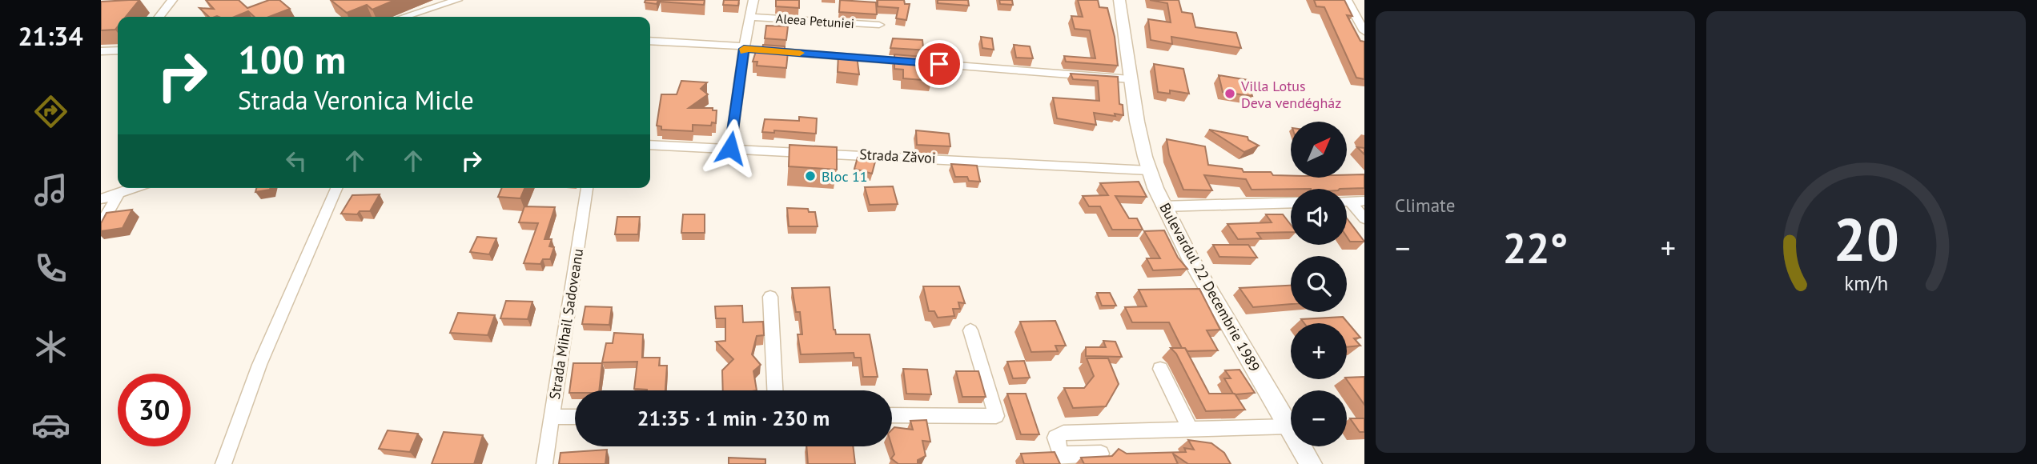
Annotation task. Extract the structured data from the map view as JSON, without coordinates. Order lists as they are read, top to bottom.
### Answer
{
  "streets": {
    "main road": ["Bulevardul 22 Decembrie 1989"],
    "street": ["Aleea Petuniei", "Strada Zăvoi", "Strada Mihail Sadoveanu"]
  },
  "crossings": [
    ["Strada Zăvoi", "Bulevardul 22 Decembrie 1989"]
  ],
  "places": ["Villa Lotus Deva vendégház", "Bloc 11"],
  "north": "top right",
  "page": {
    "tabs": "21:34",
    "tile": "Climate",
    "turn": ["100 m", "Strada Veronica Micle"],
    "map_buttons": ["+", "−"],
    "heat": ["−", "22°", "+"],
    "limit": "30",
    "trip": "21:35 · 1 min · 230 m",
    "gauge": ["20", "km/h"]
  }
}
